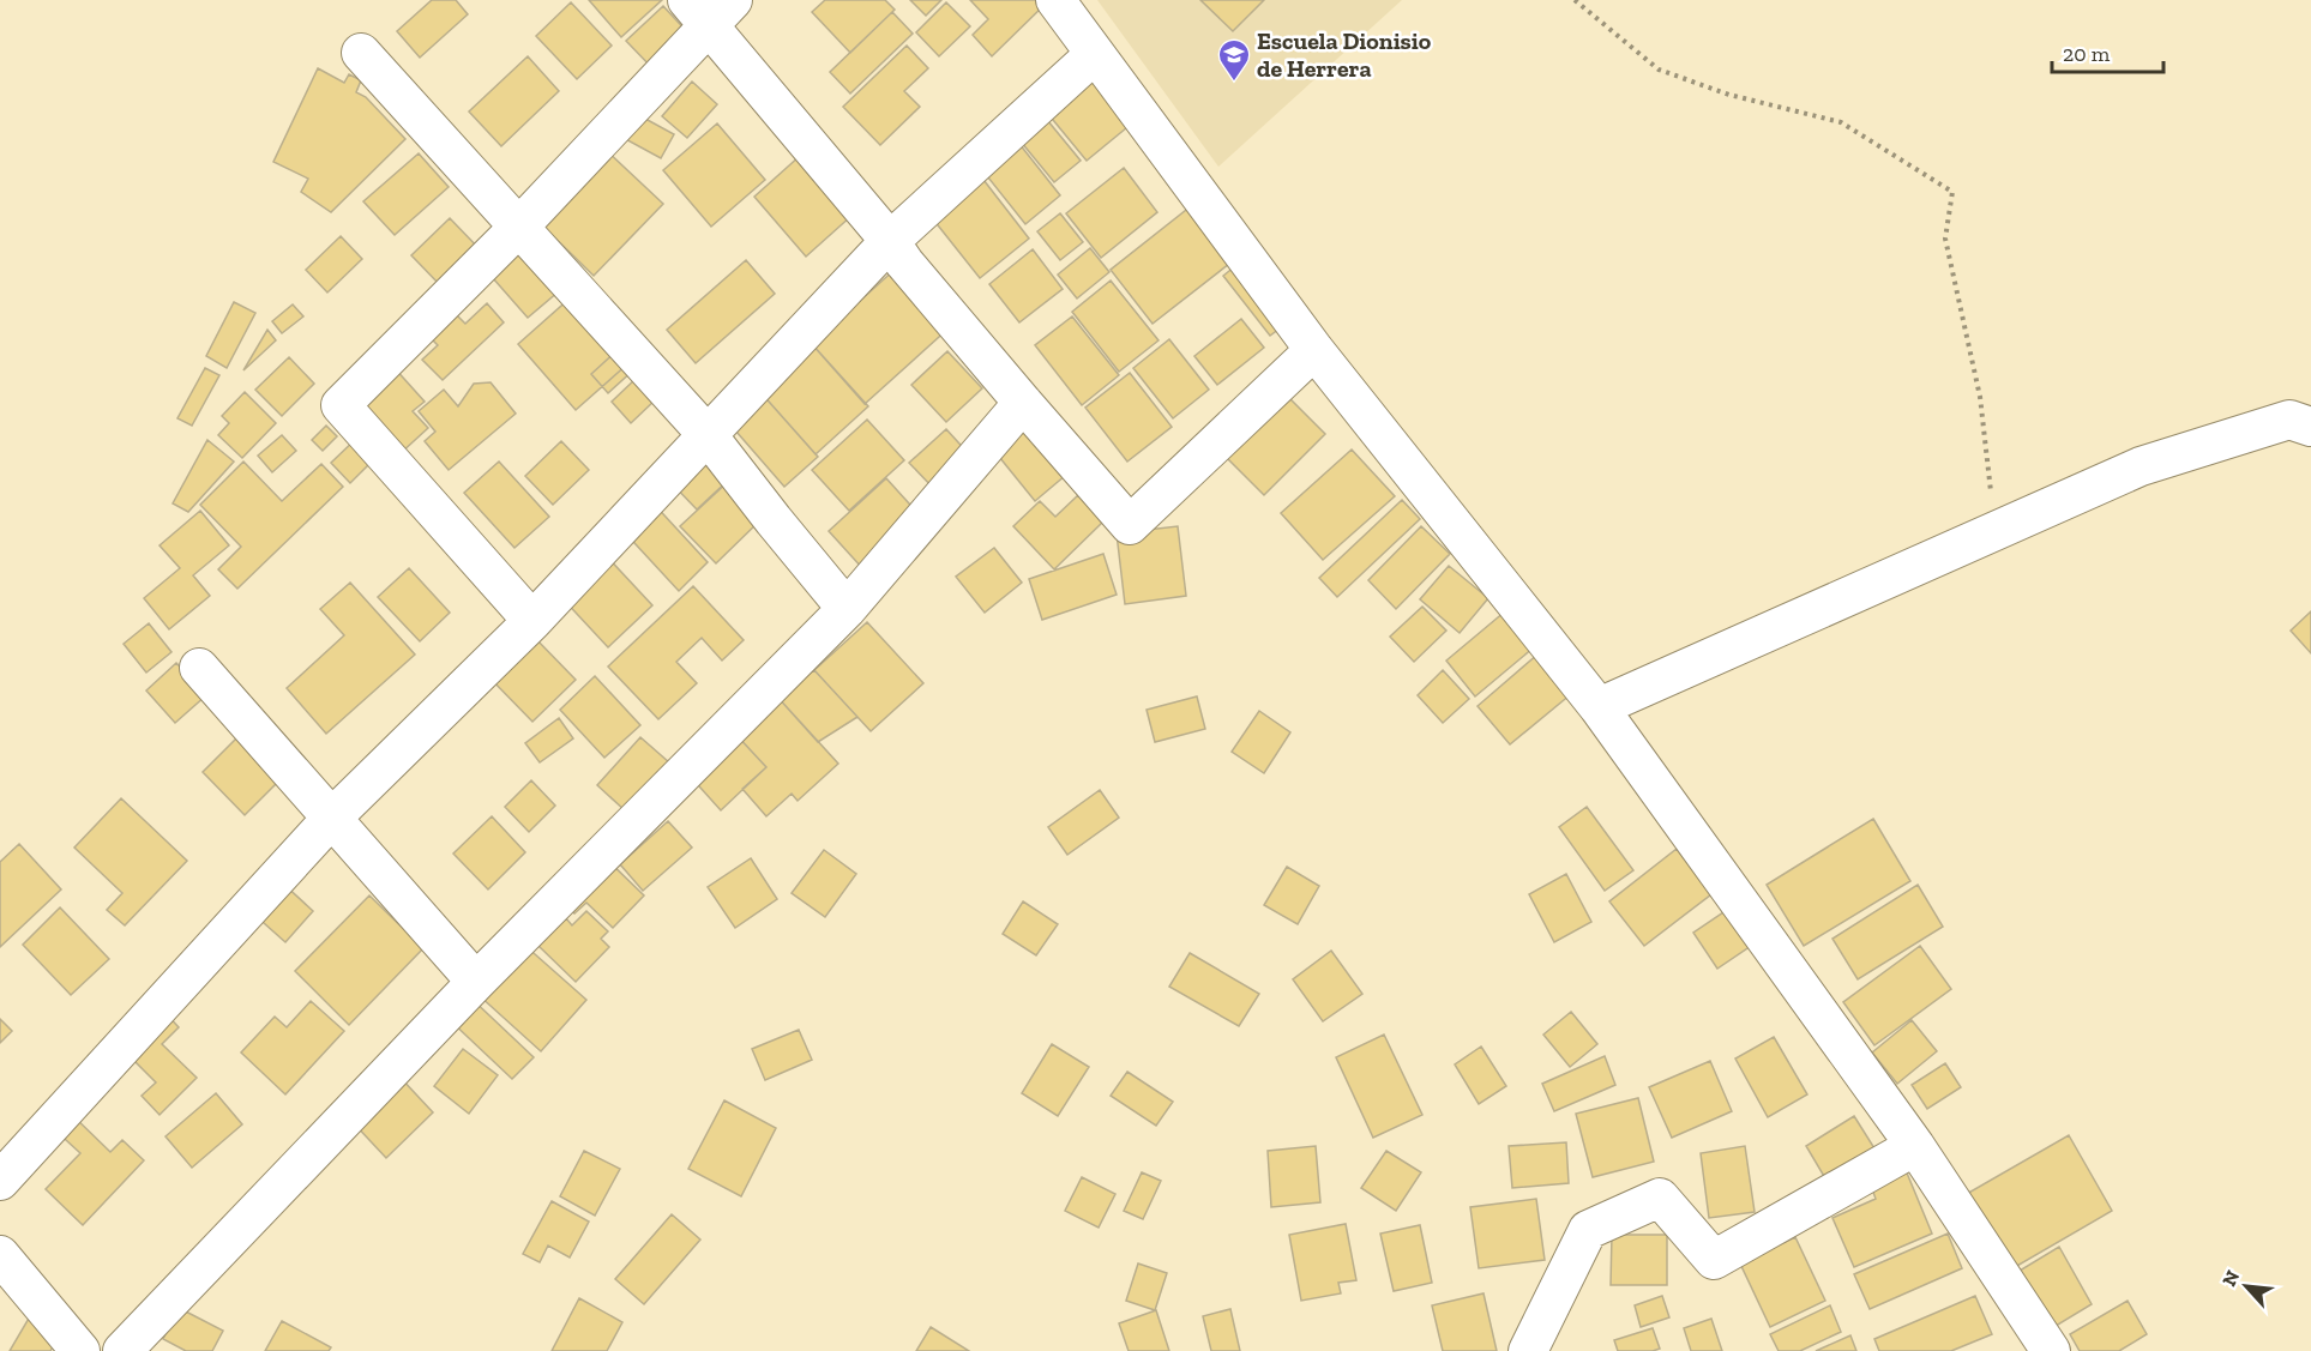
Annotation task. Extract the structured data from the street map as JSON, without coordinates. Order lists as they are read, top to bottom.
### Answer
{
  "places": {
    "school or university": ["Escuela Dionisio de Herrera"]
  },
  "scale_bar": "20 m",
  "north": "top left"
}
